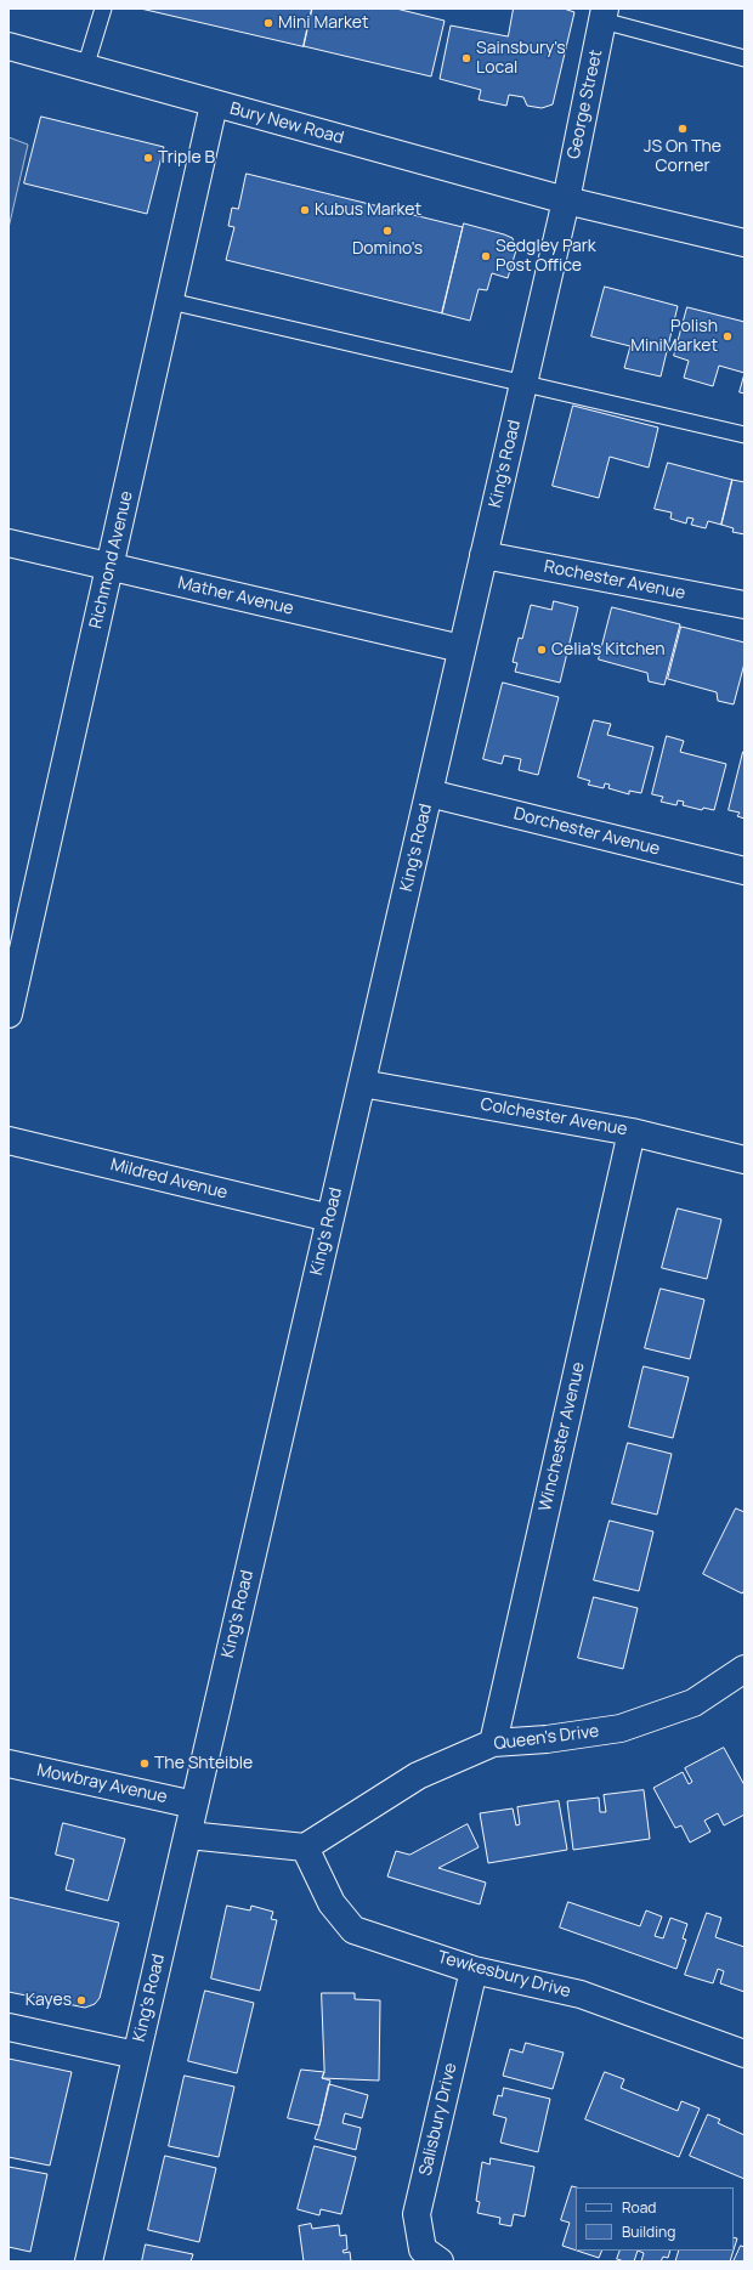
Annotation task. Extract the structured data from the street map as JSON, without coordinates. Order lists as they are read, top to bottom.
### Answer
{
  "streets": {
    "main road": [
      "George Street",
      "Bury New Road",
      "King's Road",
      "Richmond Avenue",
      "Rochester Avenue",
      "Mather Avenue",
      "Dorchester Avenue",
      "Colchester Avenue",
      "Mildred Avenue",
      "Winchester Avenue",
      "Queen's Drive",
      "Mowbray Avenue",
      "Tewkesbury Drive",
      "Salisbury Drive"
    ]
  },
  "crossings": [
    ["George Street", "Bury New Road"],
    ["George Street", "King's Road"],
    ["Bury New Road", "King's Road"],
    ["Bury New Road", "Richmond Avenue"],
    ["King's Road", "Rochester Avenue"],
    ["King's Road", "Mather Avenue"],
    ["King's Road", "Dorchester Avenue"],
    ["King's Road", "Colchester Avenue"],
    ["King's Road", "Mildred Avenue"],
    ["King's Road", "Mowbray Avenue"],
    ["Richmond Avenue", "Mather Avenue"],
    ["Colchester Avenue", "Winchester Avenue"],
    ["Winchester Avenue", "Queen's Drive"],
    ["Queen's Drive", "Tewkesbury Drive"],
    ["Tewkesbury Drive", "Salisbury Drive"]
  ],
  "places": [
    "Mini Market",
    "Sainsbury's Local",
    "JS On The Corner",
    "Triple B",
    "Kubus Market",
    "Domino's",
    "Sedgley Park Post Office",
    "Polish MiniMarket",
    "Celia's Kitchen",
    "The Shteible",
    "Kayes"
  ],
  "legend": ["Road", "Building"]
}
